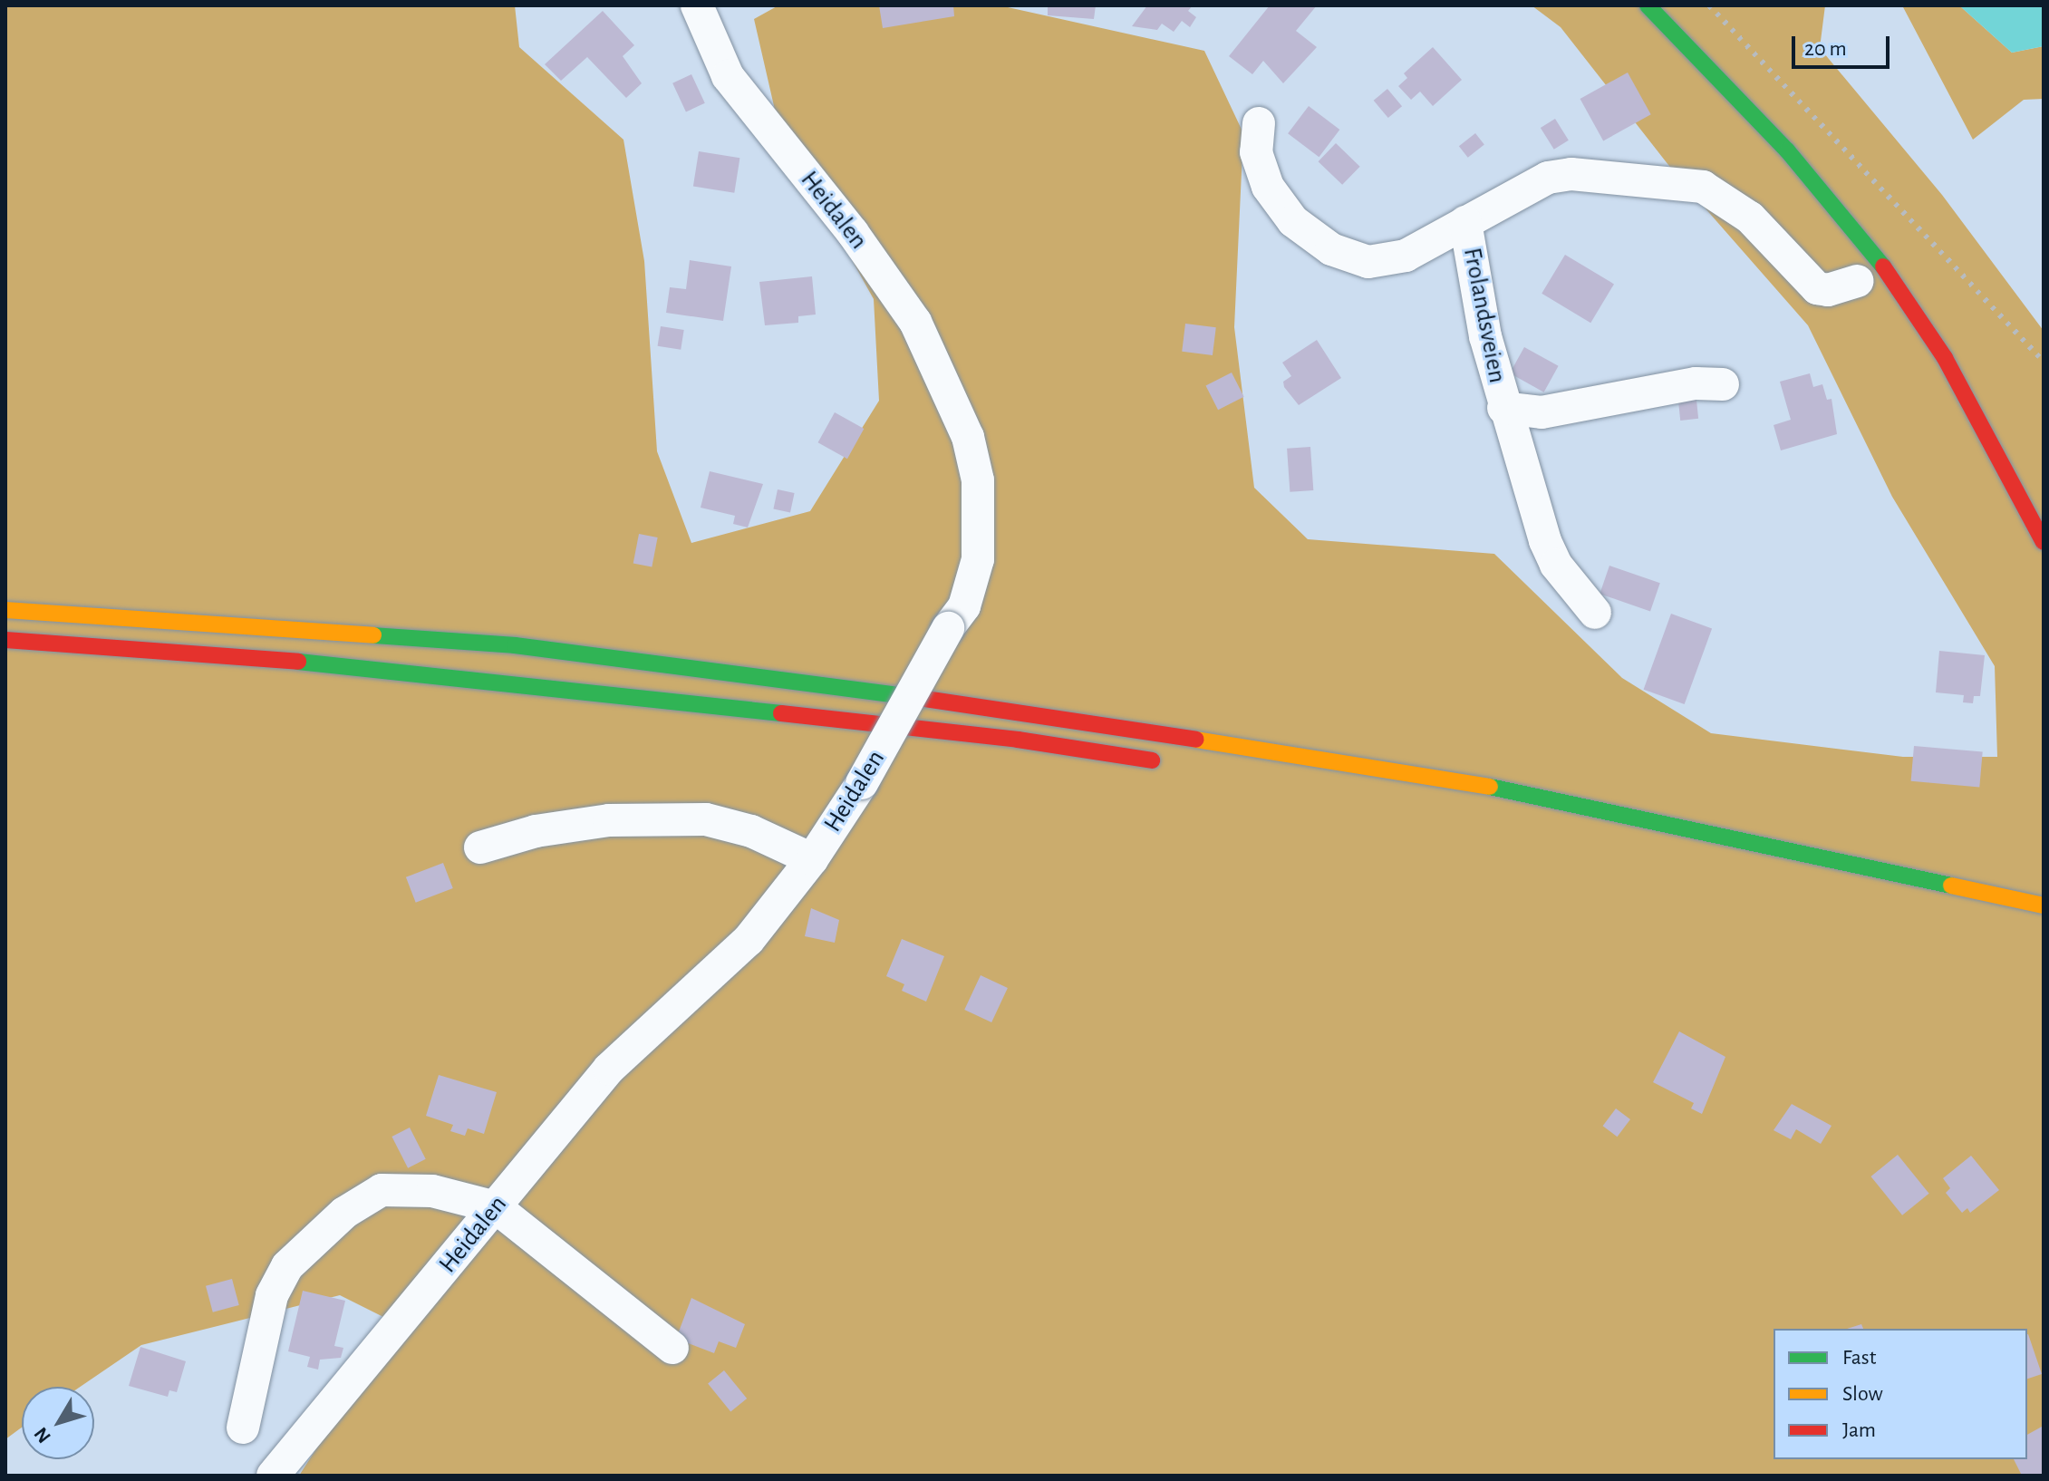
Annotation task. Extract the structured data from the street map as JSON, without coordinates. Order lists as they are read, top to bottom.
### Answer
{
  "streets": {
    "street": ["Heidalen", "Frolandsveien"]
  },
  "legend": ["Fast", "Slow", "Jam"],
  "scale_bar": "20 m",
  "north": "bottom left"
}
